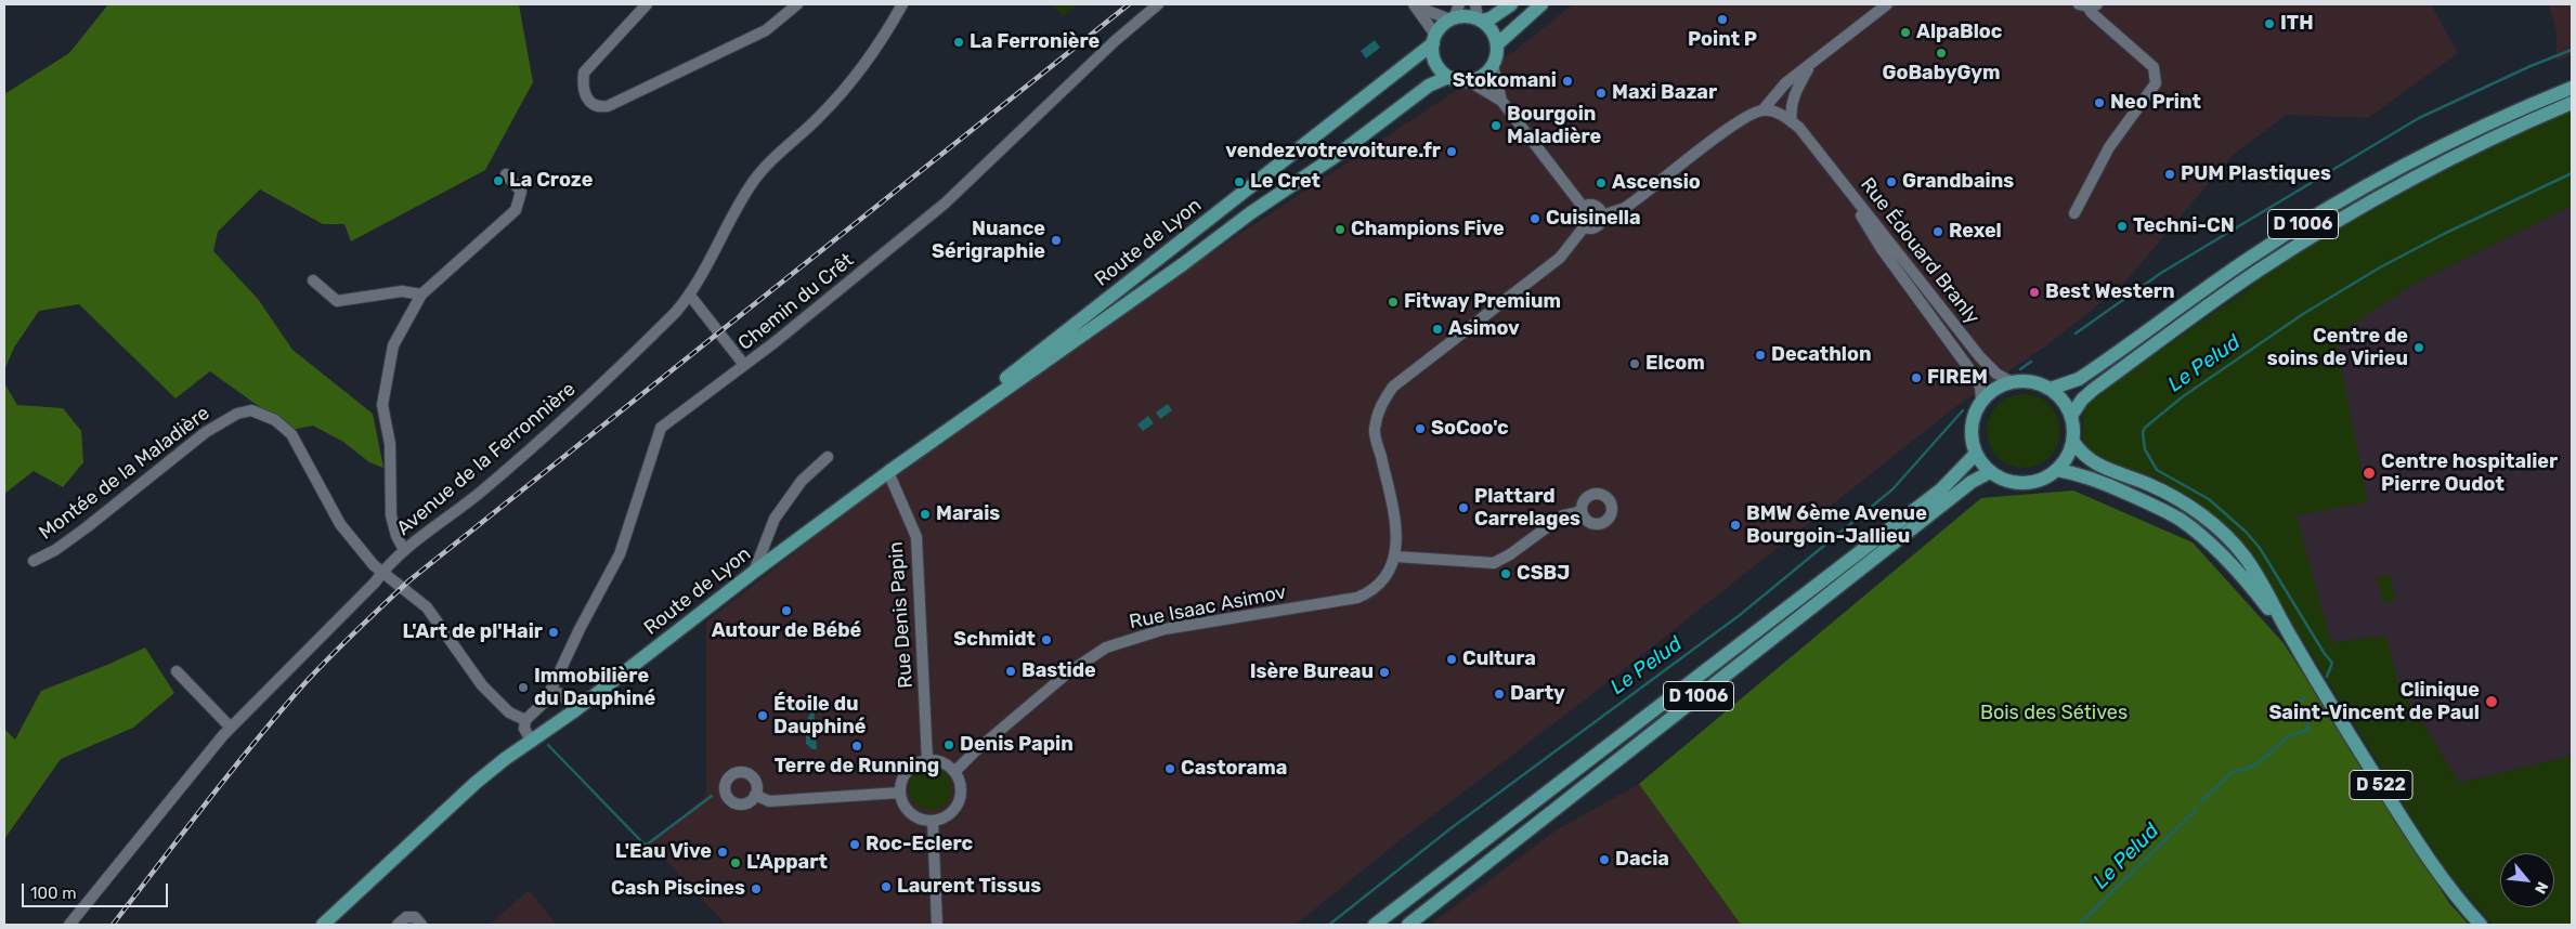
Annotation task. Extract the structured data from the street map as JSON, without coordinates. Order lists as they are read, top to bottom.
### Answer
{
  "streets": {
    "main road": ["D 1006", "Route de Lyon", "D 522"],
    "street": [
      "Rue Édouard Branly",
      "Chemin du Crêt",
      "Avenue de la Ferronnière",
      "Montée de la Maladière",
      "Rue Isaac Asimov",
      "Rue Denis Papin"
    ]
  },
  "crossings": [
    ["D 1006", "Rue Édouard Branly"],
    ["D 1006", "D 522"],
    ["Route de Lyon", "Rue Denis Papin"],
    ["Rue Édouard Branly", "D 522"],
    ["Chemin du Crêt", "Montée de la Maladière"],
    ["Avenue de la Ferronnière", "Montée de la Maladière"],
    ["Rue Isaac Asimov", "Rue Denis Papin"]
  ],
  "water": ["Le Pelud"],
  "parks": ["Bois des Sétives"],
  "places": [
    "Point P",
    "ITH",
    "AlpaBloc",
    "La Ferronière",
    "GoBabyGym",
    "Stokomani",
    "Maxi Bazar",
    "Neo Print",
    "Bourgoin Maladière",
    "vendezvotrevoiture.fr",
    "PUM Plastiques",
    "La Croze",
    "Le Cret",
    "Grandbains",
    "Ascensio",
    "Cuisinella",
    "Techni-CN",
    "Champions Five",
    "Rexel",
    "Nuance Sérigraphie",
    "Best Western",
    "Fitway Premium",
    "Asimov",
    "Centre de soins de Virieu",
    "Decathlon",
    "Elcom",
    "FIREM",
    "SoCoo'c",
    "Centre hospitalier Pierre Oudot",
    "Plattard Carrelages",
    "Marais",
    "BMW 6ème Avenue Bourgoin-Jallieu",
    "CSBJ",
    "Autour de Bébé",
    "L'Art de pl'Hair",
    "Schmidt",
    "Cultura",
    "Bastide",
    "Isère Bureau",
    "Immobilière du Dauphiné",
    "Darty",
    "Clinique Saint-Vincent de Paul",
    "Étoile du Dauphiné",
    "Denis Papin",
    "Terre de Running",
    "Castorama",
    "Roc-Eclerc",
    "L'Eau Vive",
    "Dacia",
    "L'Appart",
    "Laurent Tissus",
    "Cash Piscines"
  ],
  "scale_bar": "100 m",
  "north": "bottom right"
}
